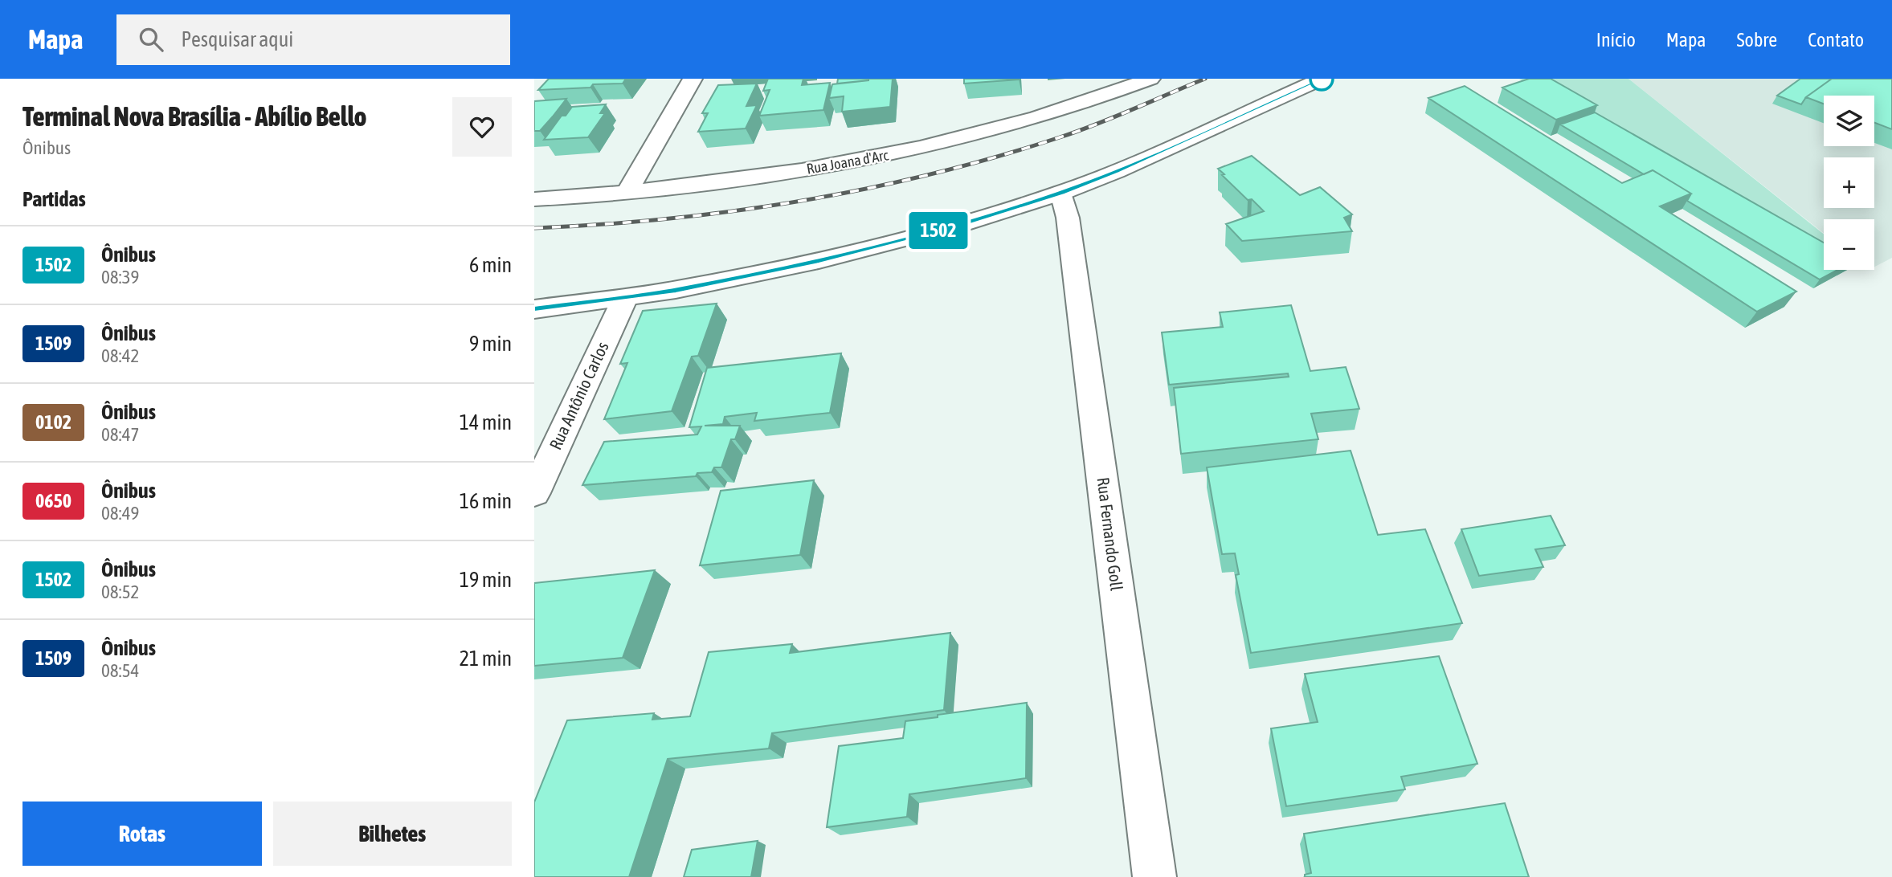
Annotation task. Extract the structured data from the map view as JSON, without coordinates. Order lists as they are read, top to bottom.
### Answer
{
  "streets": {
    "street": ["Rua Joana d'Arc", "Rua Antônio Carlos", "Rua Fernando Goll"]
  },
  "lines": ["bus line 1502"],
  "page": {
    "header": "Mapa",
    "search": "Pesquisar aqui",
    "nav": [
      "Início",
      "Mapa",
      "Sobre",
      "Contato"
    ],
    "heading": [
      ["Terminal Nova Brasília - Abílio Bello", "Ônibus"],
      "Partidas"
    ],
    "on_map": "1502",
    "map_buttons": ["+", "−"],
    "list": [
      {
        "mark": "1502",
        "name": "Ônibus",
        "note": "08:39",
        "value": "6 min"
      },
      {
        "mark": "1509",
        "name": "Ônibus",
        "note": "08:42",
        "value": "9 min"
      },
      {
        "mark": "0102",
        "name": "Ônibus",
        "note": "08:47",
        "value": "14 min"
      },
      {
        "mark": "0650",
        "name": "Ônibus",
        "note": "08:49",
        "value": "16 min"
      },
      {
        "mark": "1502",
        "name": "Ônibus",
        "note": "08:52",
        "value": "19 min"
      },
      {
        "mark": "1509",
        "name": "Ônibus",
        "note": "08:54",
        "value": "21 min"
      }
    ],
    "buttons": ["Rotas", "Bilhetes"]
  }
}
